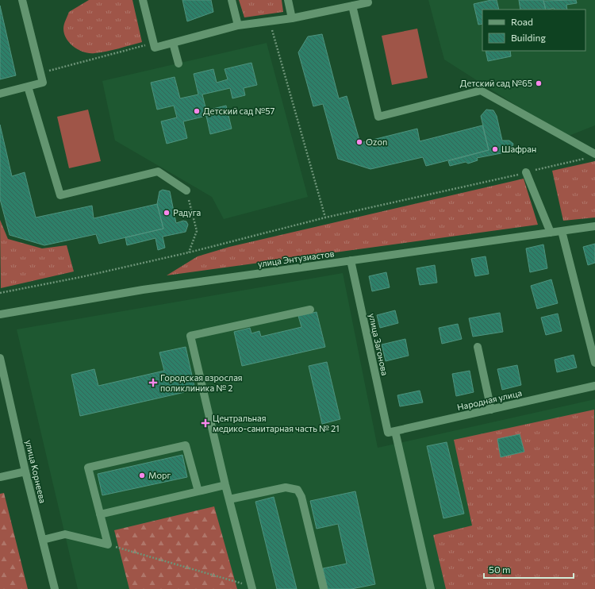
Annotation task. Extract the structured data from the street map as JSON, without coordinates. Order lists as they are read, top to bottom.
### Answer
{
  "streets": {
    "street": [
      "улица Энтузиастов",
      "улица Загонова",
      "Народная улица",
      "улица Корнеева"
    ]
  },
  "crossings": [
    ["улица Энтузиастов", "улица Загонова"],
    ["улица Загонова", "Народная улица"]
  ],
  "places": {
    "other": [
      "Детский сад №65",
      "Детский сад №57",
      "Ozon",
      "Шафран",
      "Радуга",
      "Морг"
    ],
    "health": ["Городская взрослая поликлиника № 2", "Центральная медико-санитарная часть № 21"]
  },
  "legend": ["Road", "Building"],
  "scale_bar": "50 m"
}
